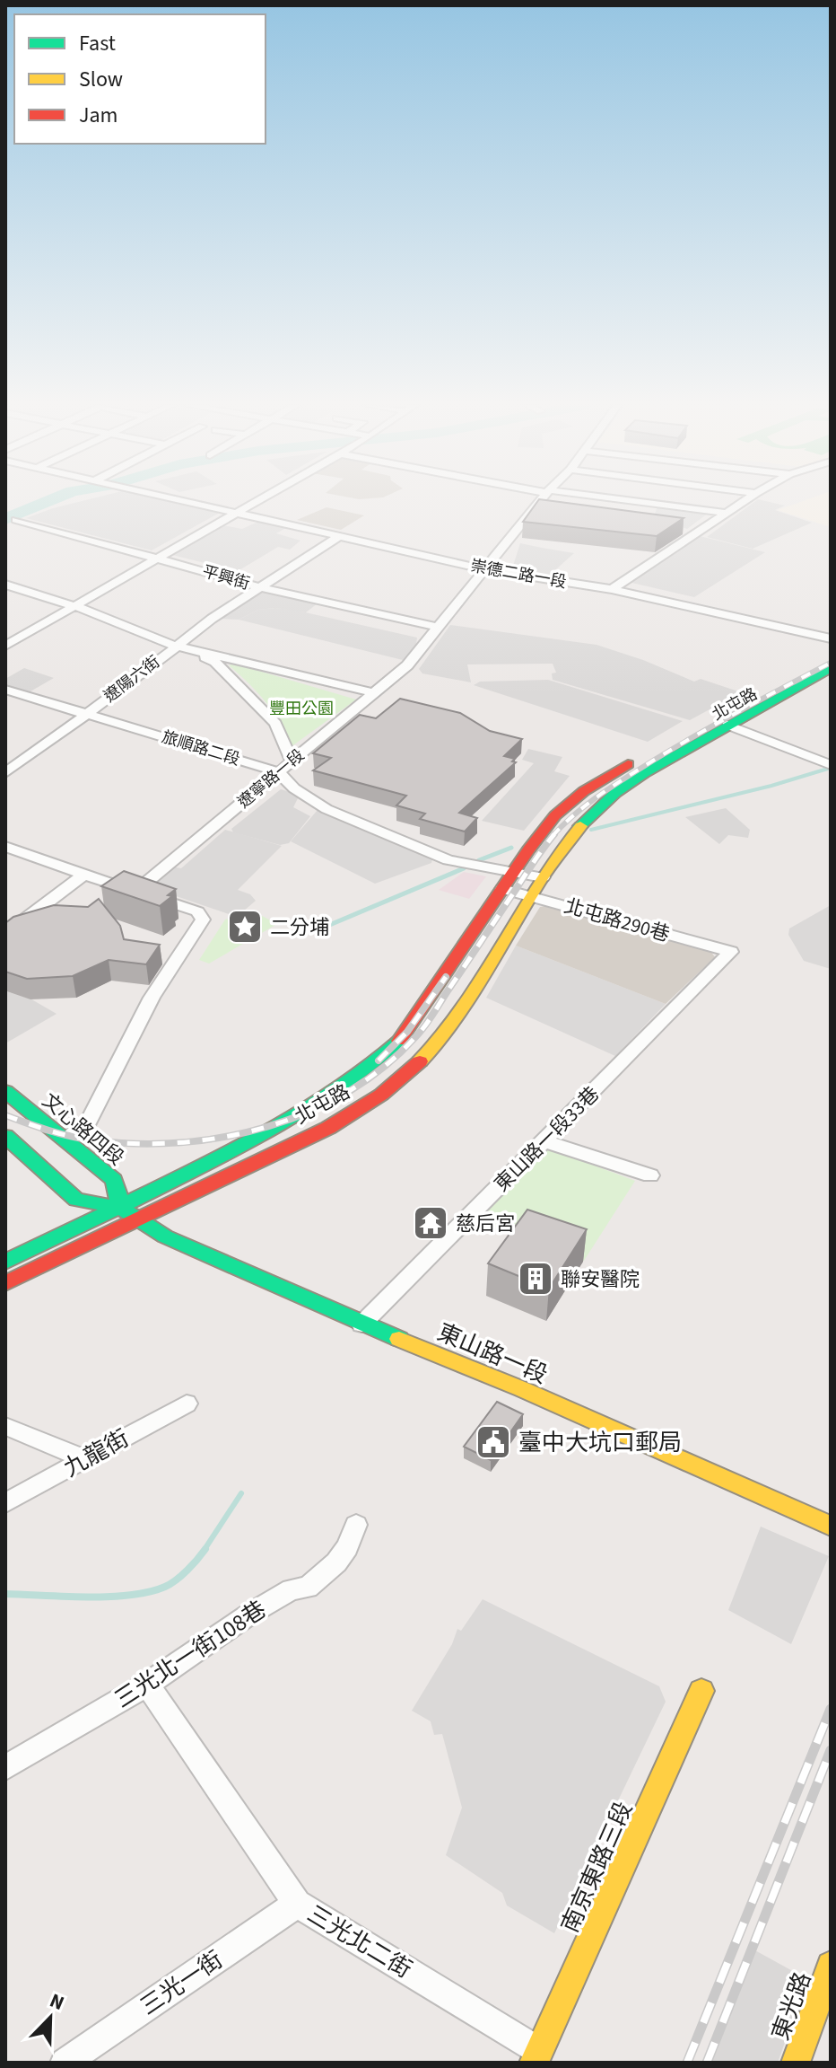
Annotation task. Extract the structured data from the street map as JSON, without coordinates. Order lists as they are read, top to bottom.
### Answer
{
  "streets": {
    "main road": [
      "北屯路",
      "文心路四段",
      "東山路一段",
      "南京東路三段",
      "東光路"
    ],
    "street": [
      "崇德二路一段",
      "平興街",
      "遼陽六街",
      "旅順路二段",
      "遼寧路一段",
      "北屯路290巷",
      "東山路一段33巷",
      "九龍街",
      "三光北一街108巷",
      "三光北二街",
      "三光一街"
    ]
  },
  "crossings": [
    ["崇德二路一段", "遼陽六街"],
    ["崇德二路一段", "遼寧路一段"],
    ["平興街", "遼陽六街"],
    ["平興街", "遼寧路一段"],
    ["遼陽六街", "旅順路二段"],
    ["北屯路", "旅順路二段"],
    ["北屯路", "北屯路290巷"],
    ["北屯路", "文心路四段"],
    ["北屯路", "東山路一段"],
    ["旅順路二段", "遼寧路一段"],
    ["北屯路290巷", "東山路一段33巷"],
    ["東山路一段33巷", "東山路一段"],
    ["三光北一街108巷", "三光北二街"],
    ["南京東路三段", "三光北二街"],
    ["三光北二街", "三光一街"]
  ],
  "parks": ["豐田公園"],
  "places": {
    "place": ["二分埔"],
    "temple": ["慈后宮"],
    "building": ["聯安醫院"],
    "public building": ["臺中大坑口郵局"]
  },
  "legend": ["Fast", "Slow", "Jam"],
  "north": "top right"
}
